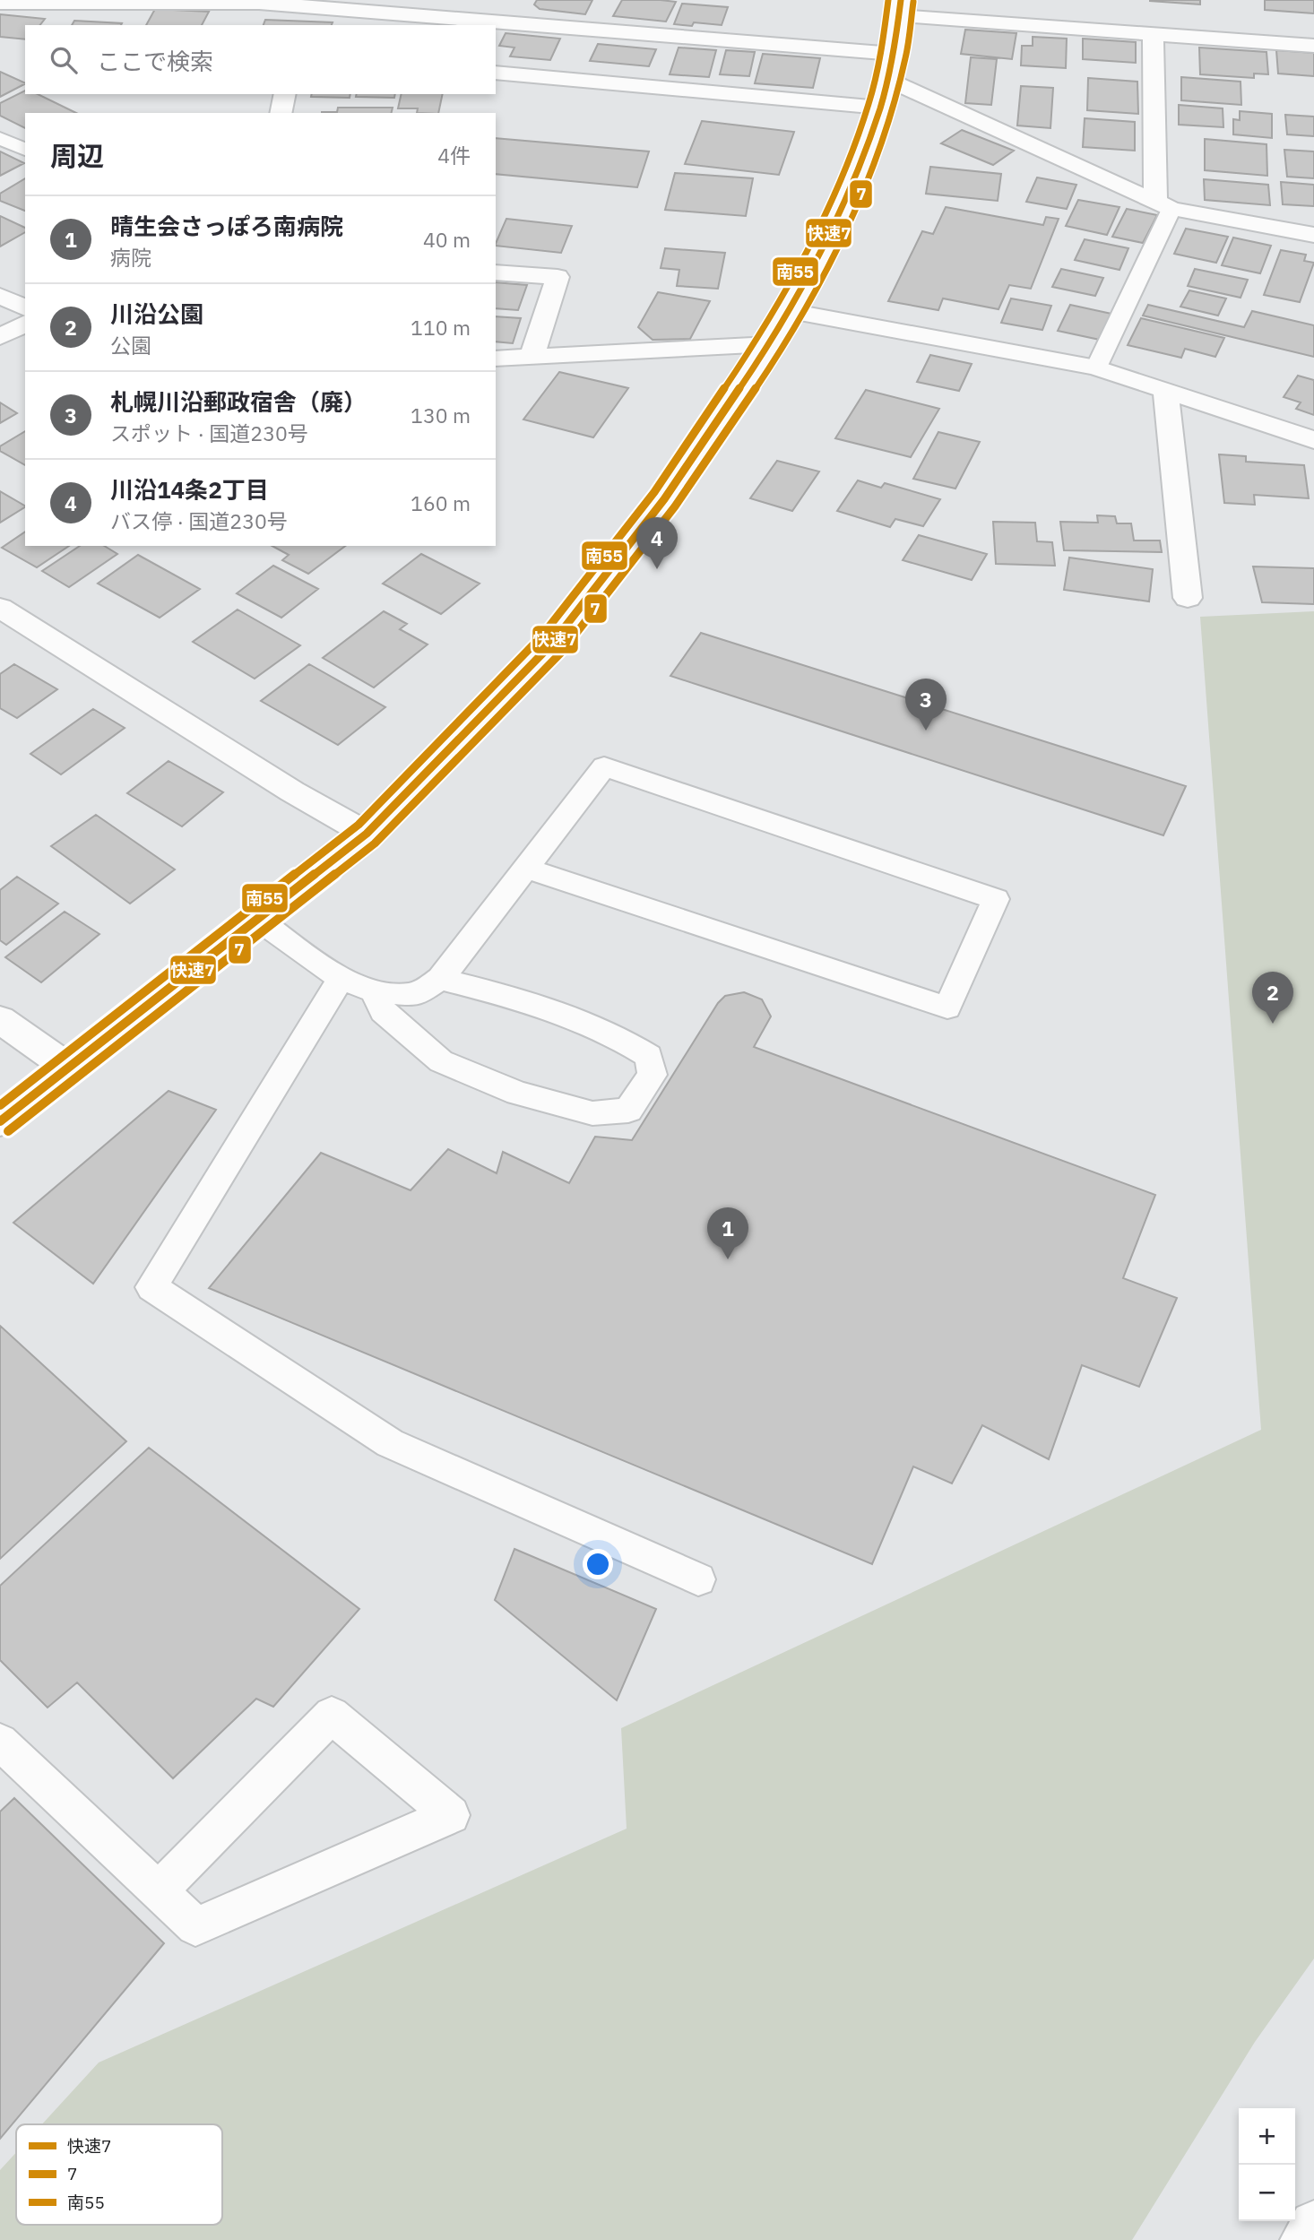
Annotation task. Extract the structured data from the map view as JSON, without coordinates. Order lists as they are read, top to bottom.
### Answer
{
  "lines": ["transit line 快速7", "transit line 南55", "transit line 7"],
  "legend": ["快速7", "7", "南55"],
  "page": {
    "search": "ここで検索",
    "heading": ["周辺", "4件"],
    "list": [
      {
        "mark": "1",
        "name": "晴生会さっぽろ南病院",
        "note": "病院",
        "value": "40 m"
      },
      {
        "mark": "2",
        "name": "川沿公園",
        "note": "公園",
        "value": "110 m"
      },
      {
        "mark": "3",
        "name": "札幌川沿郵政宿舎（廃）",
        "note": "スポット · 国道230号",
        "value": "130 m"
      },
      {
        "mark": "4",
        "name": "川沿14条2丁目",
        "note": "バス停 · 国道230号",
        "value": "160 m"
      }
    ],
    "pins": [
      "4",
      "3",
      "2",
      "1"
    ],
    "map_buttons": ["+", "−"]
  }
}
